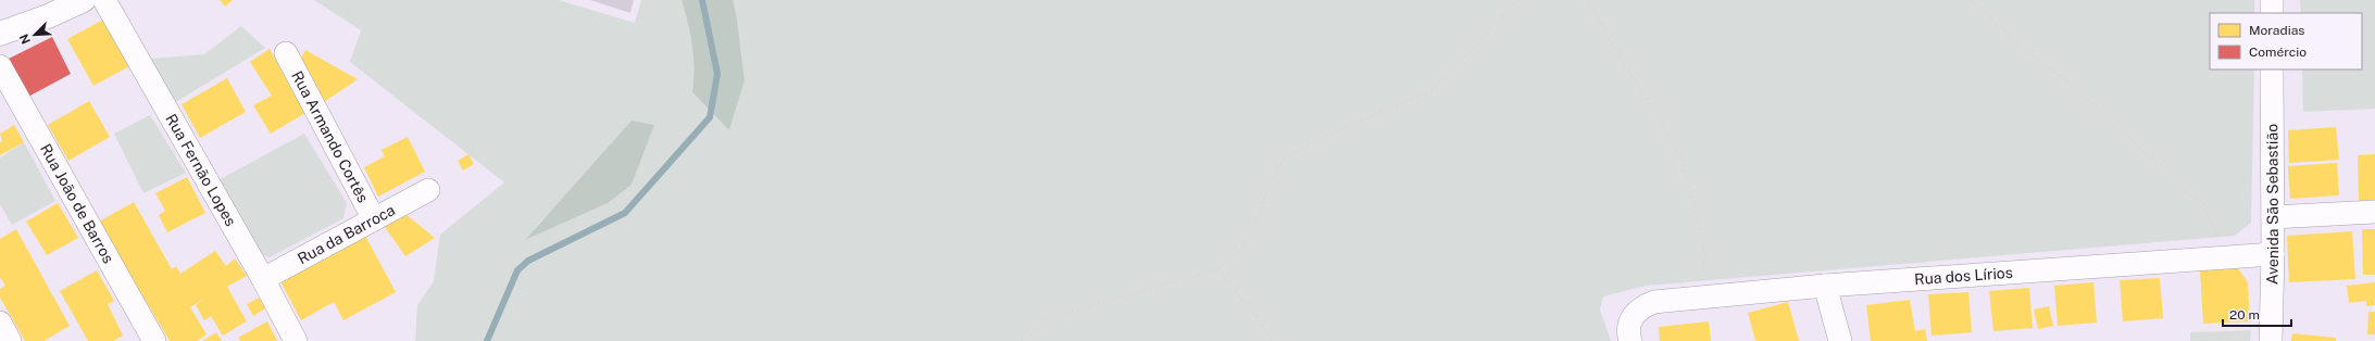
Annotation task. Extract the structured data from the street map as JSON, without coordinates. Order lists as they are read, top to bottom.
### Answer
{
  "streets": {
    "street": [
      "Rua Armando Cortês",
      "Rua Fernão Lopes",
      "Rua João de Barros",
      "Avenida São Sebastião",
      "Rua da Barroca",
      "Rua dos Lírios"
    ]
  },
  "crossings": [
    ["Rua Armando Cortês", "Rua da Barroca"],
    ["Rua Fernão Lopes", "Rua da Barroca"],
    ["Avenida São Sebastião", "Rua dos Lírios"]
  ],
  "legend": ["Moradias", "Comércio"],
  "scale_bar": "20 m",
  "north": "bottom left"
}
